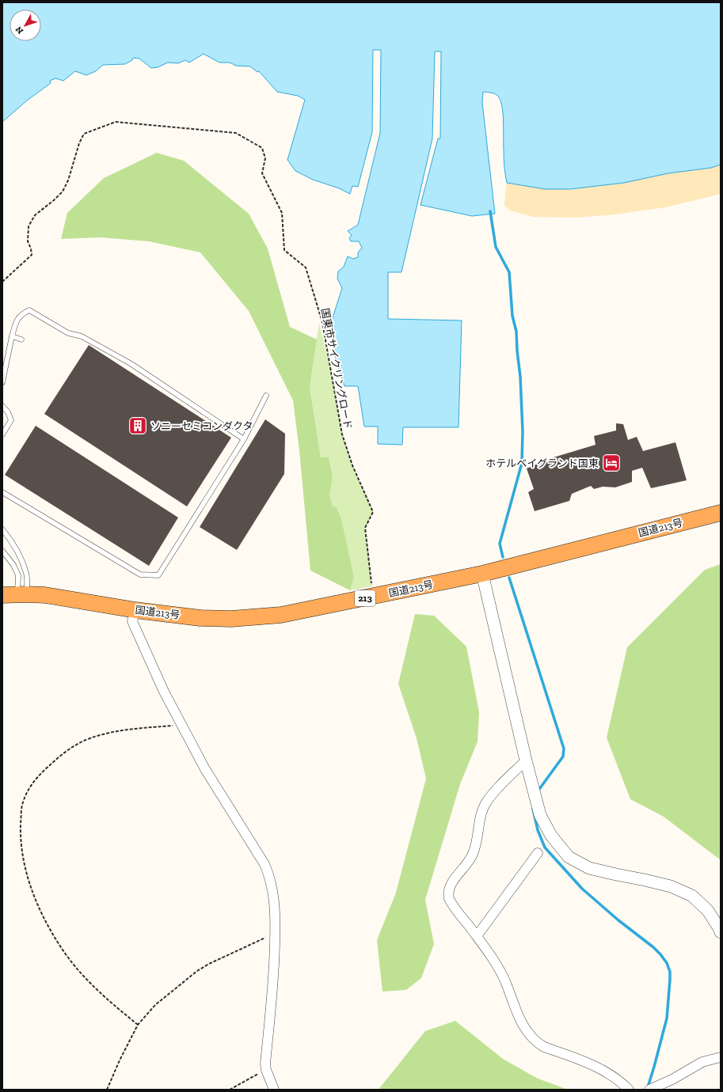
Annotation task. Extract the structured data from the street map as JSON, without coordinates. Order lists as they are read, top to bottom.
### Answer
{
  "streets": {
    "highway": ["国道213号", "213"],
    "path": ["国東市サイクリングロード"]
  },
  "places": {
    "building": ["ソニーセミコンダクタ"],
    "hotel": ["ホテルベイグランド国東"]
  },
  "north": "bottom left"
}
